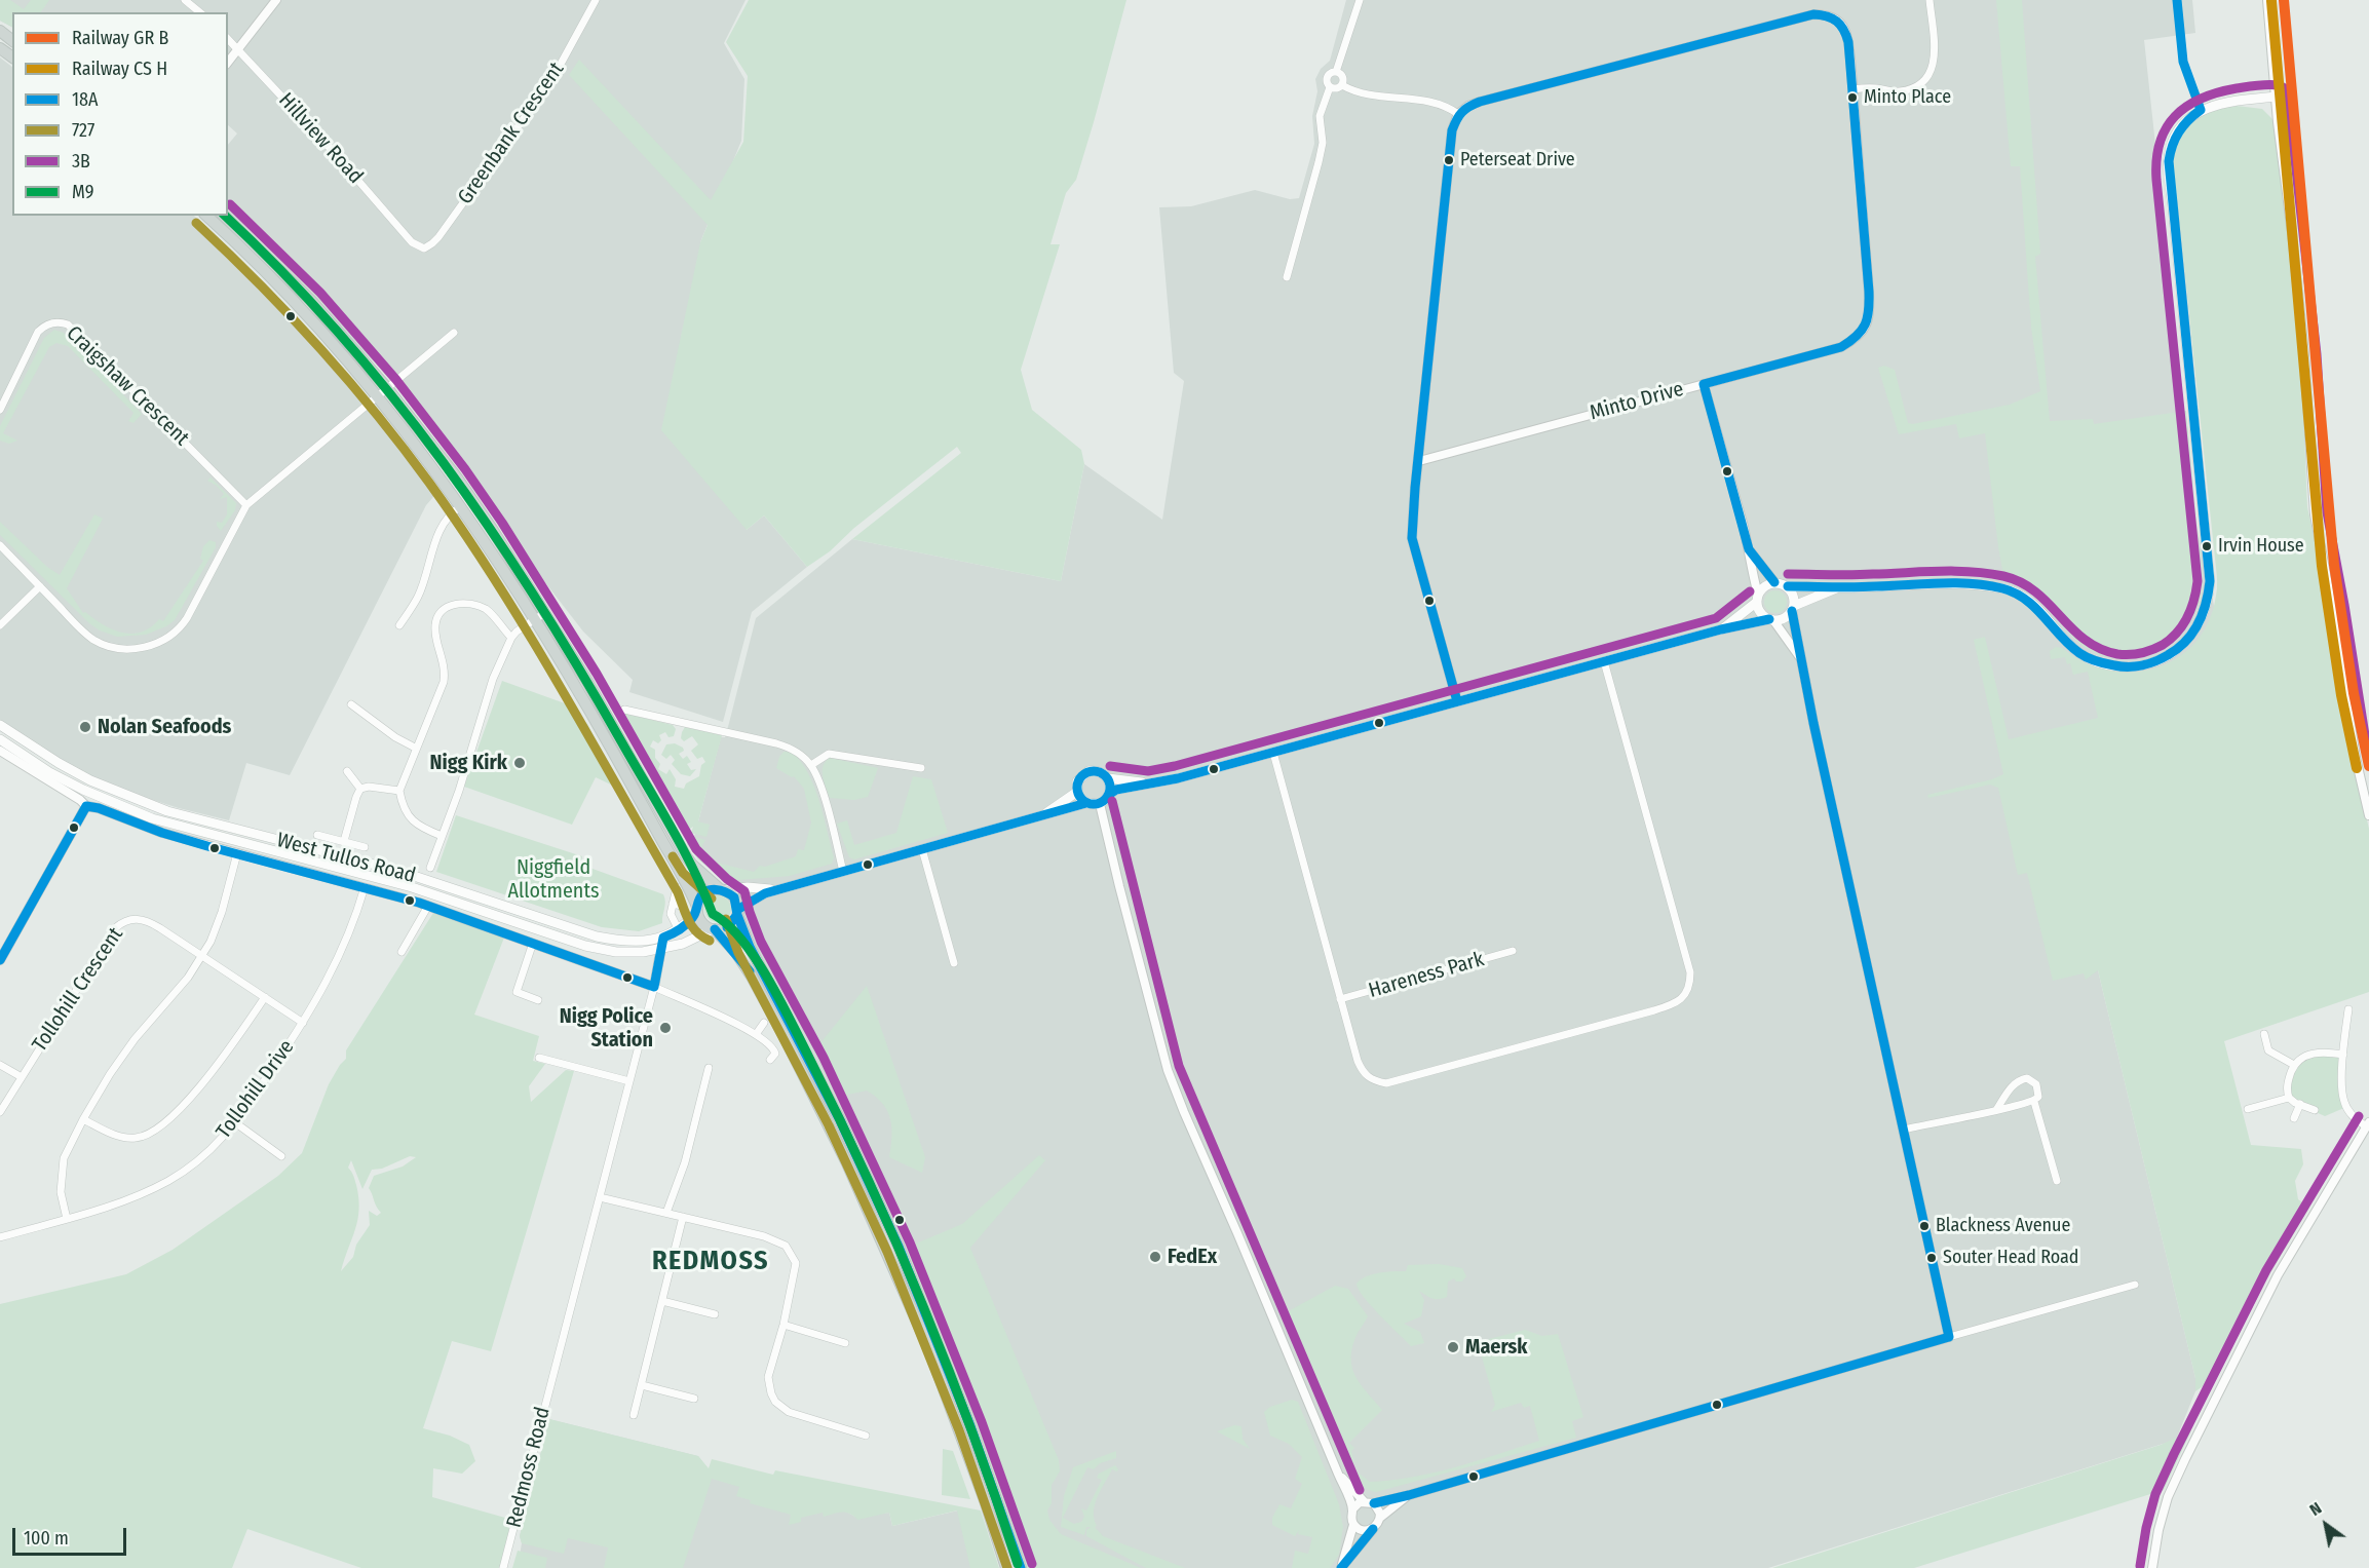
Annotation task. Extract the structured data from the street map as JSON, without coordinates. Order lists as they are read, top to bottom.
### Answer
{
  "streets": {
    "main road": ["West Tullos Road"],
    "street": [
      "Greenbank Crescent",
      "Hillview Road",
      "Craigshaw Crescent",
      "Minto Drive",
      "Hareness Park",
      "Tollohill Crescent",
      "Tollohill Drive",
      "Redmoss Road"
    ]
  },
  "crossings": [
    ["Greenbank Crescent", "Hillview Road"],
    ["West Tullos Road", "Redmoss Road"],
    ["Tollohill Crescent", "Tollohill Drive"]
  ],
  "districts": ["REDMOSS"],
  "parks": ["Niggfield Allotments"],
  "places": [
    "Minto Place",
    "Peterseat Drive",
    "Irvin House",
    "Nolan Seafoods",
    "Nigg Kirk",
    "Nigg Police Station",
    "Blackness Avenue",
    "FedEx",
    "Souter Head Road",
    "Maersk"
  ],
  "lines": [
    "transit line 18A",
    "transit line 3B",
    "transit line M9",
    "transit line 727"
  ],
  "legend": [
    "Railway GR B",
    "Railway CS H",
    "18A",
    "727",
    "3B",
    "M9"
  ],
  "scale_bar": "100 m",
  "north": "top left"
}
